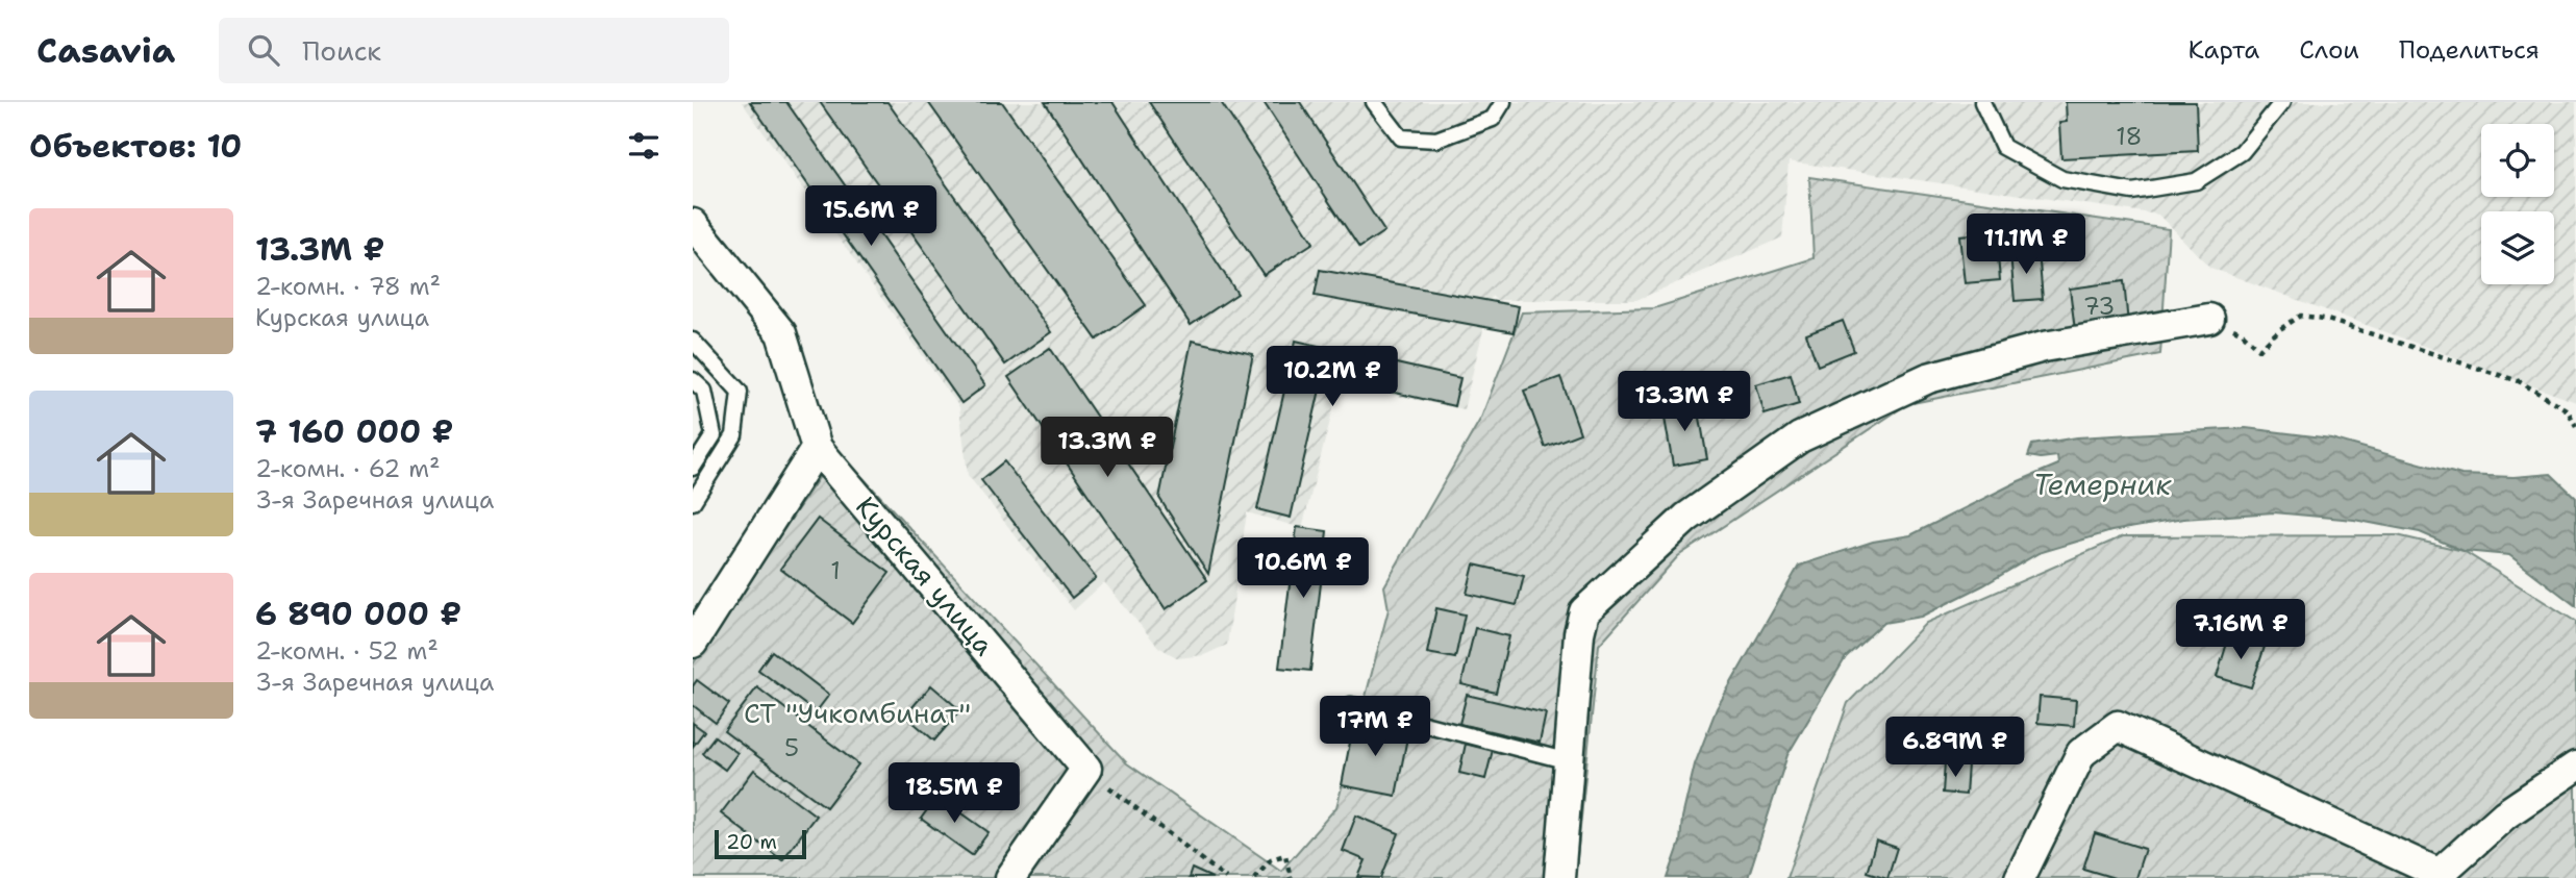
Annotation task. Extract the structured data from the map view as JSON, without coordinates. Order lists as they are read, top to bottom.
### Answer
{
  "streets": {
    "street": ["Курская улица"]
  },
  "water": ["Темерник"],
  "parks": ["СТ \"Учкомбинат\""],
  "house_numbers": [
    "18",
    "73",
    "1",
    "5"
  ],
  "scale_bar": "20 m",
  "page": {
    "header": "Casavia",
    "search": "Поиск",
    "nav": ["Карта", "Слои", "Поделиться"],
    "heading": "Объектов: 10",
    "price": [
      "15.6M ₽",
      "11.1M ₽",
      "10.2M ₽",
      "13.3M ₽",
      "13.3M ₽",
      "10.6M ₽",
      "7.16M ₽",
      "17M ₽",
      "6.89M ₽",
      "18.5M ₽"
    ],
    "list": [
      {
        "name": "13.3M ₽",
        "note": "2-комн. · 78 m² · Курская улица"
      },
      {
        "name": "7 160 000 ₽",
        "note": "2-комн. · 62 m² · 3-я Заречная улица"
      },
      {
        "name": "6 890 000 ₽",
        "note": "2-комн. · 52 m² · 3-я Заречная улица"
      }
    ],
    "scale": "20 m"
  }
}
